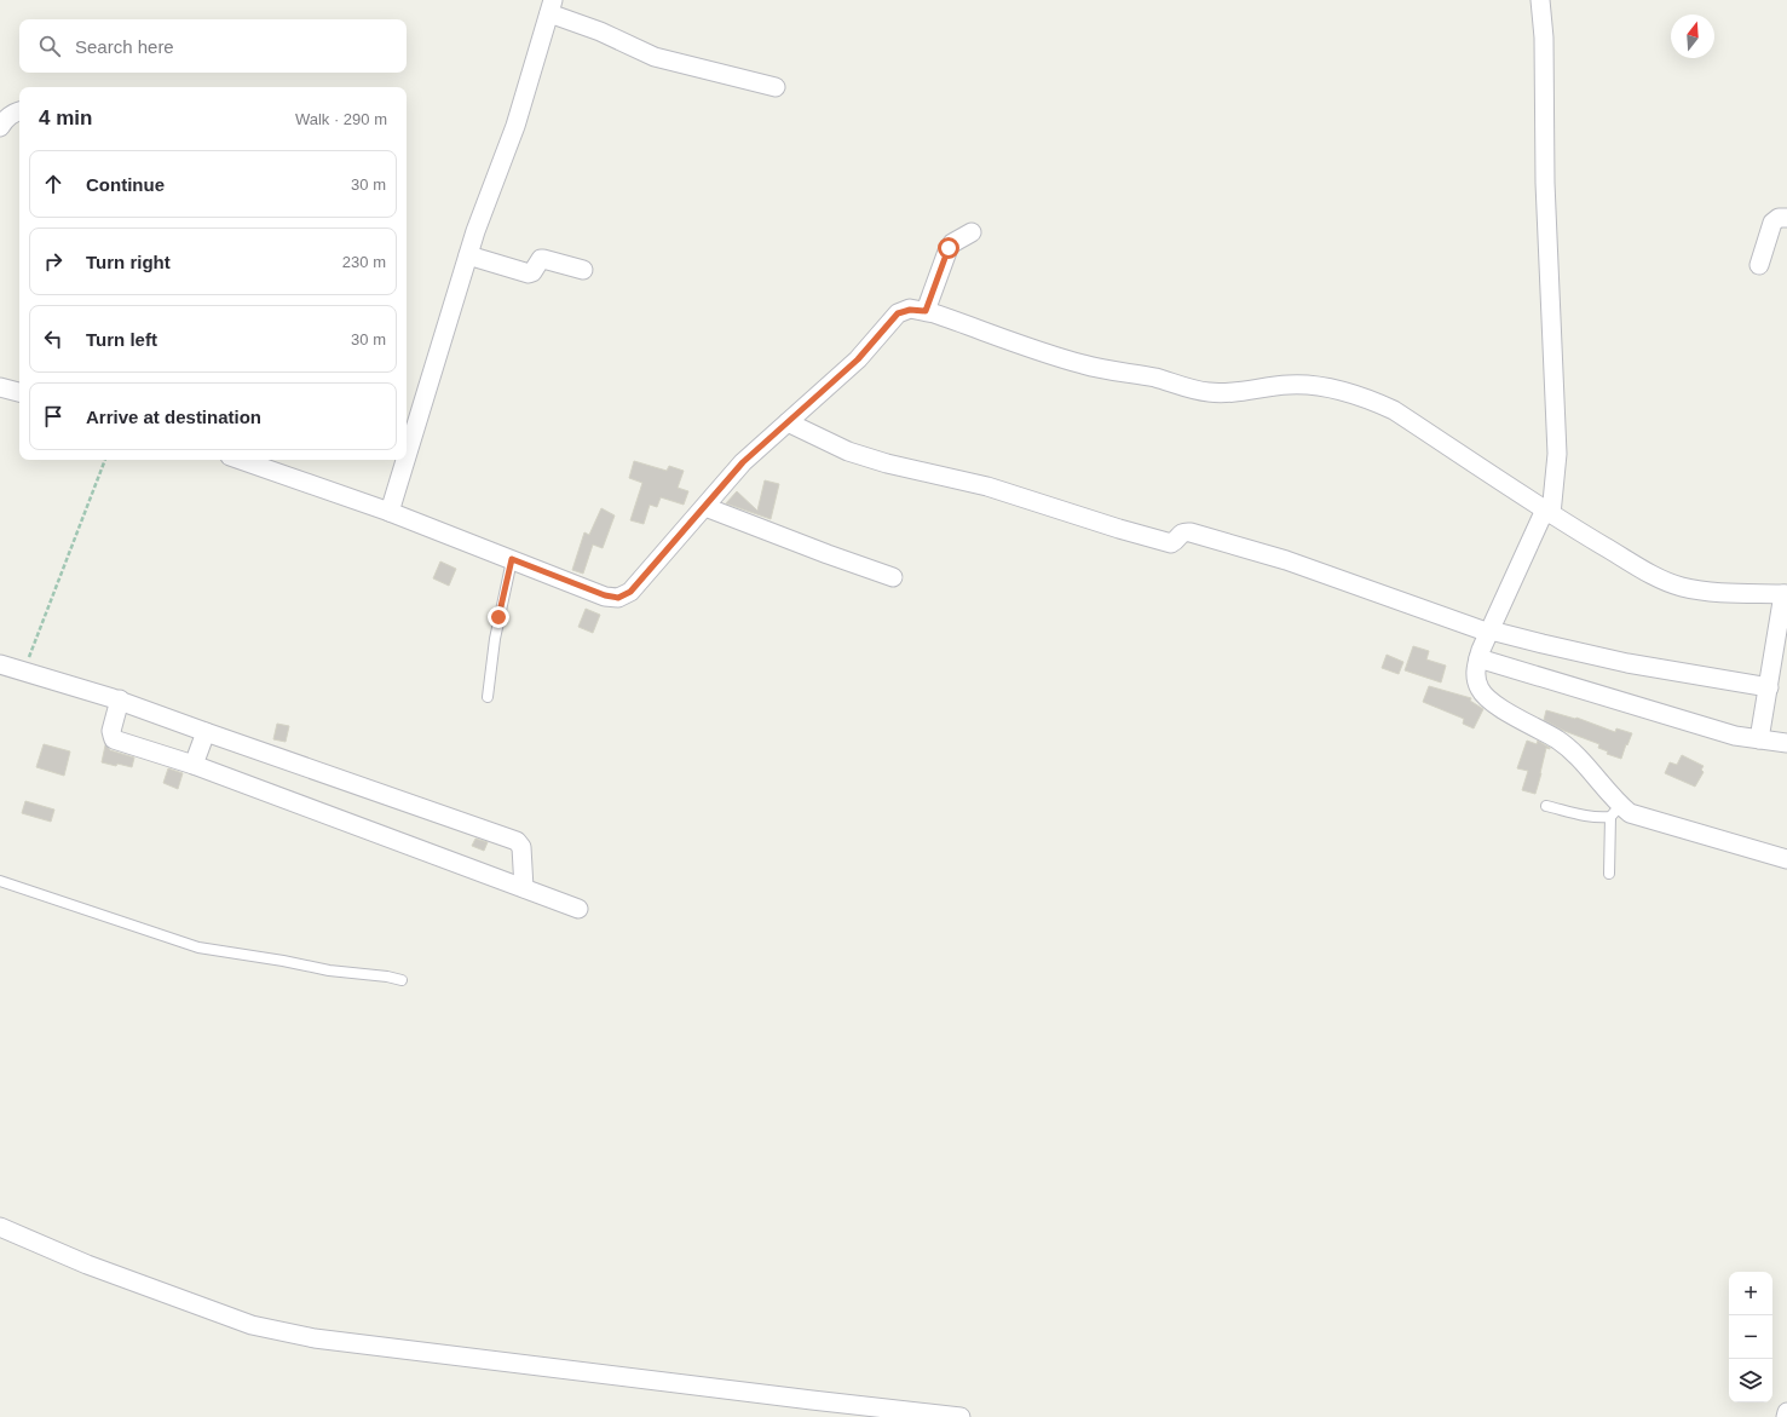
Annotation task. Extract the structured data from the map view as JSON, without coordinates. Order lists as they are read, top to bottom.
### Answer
{
  "north": "top",
  "page": {
    "search": "Search here",
    "heading": ["4 min", "Walk · 290 m"],
    "list": [
      ["Continue", "30 m"],
      ["Turn right", "230 m"],
      ["Turn left", "30 m"],
      "Arrive at destination"
    ],
    "map_buttons": ["+", "−"]
  }
}
